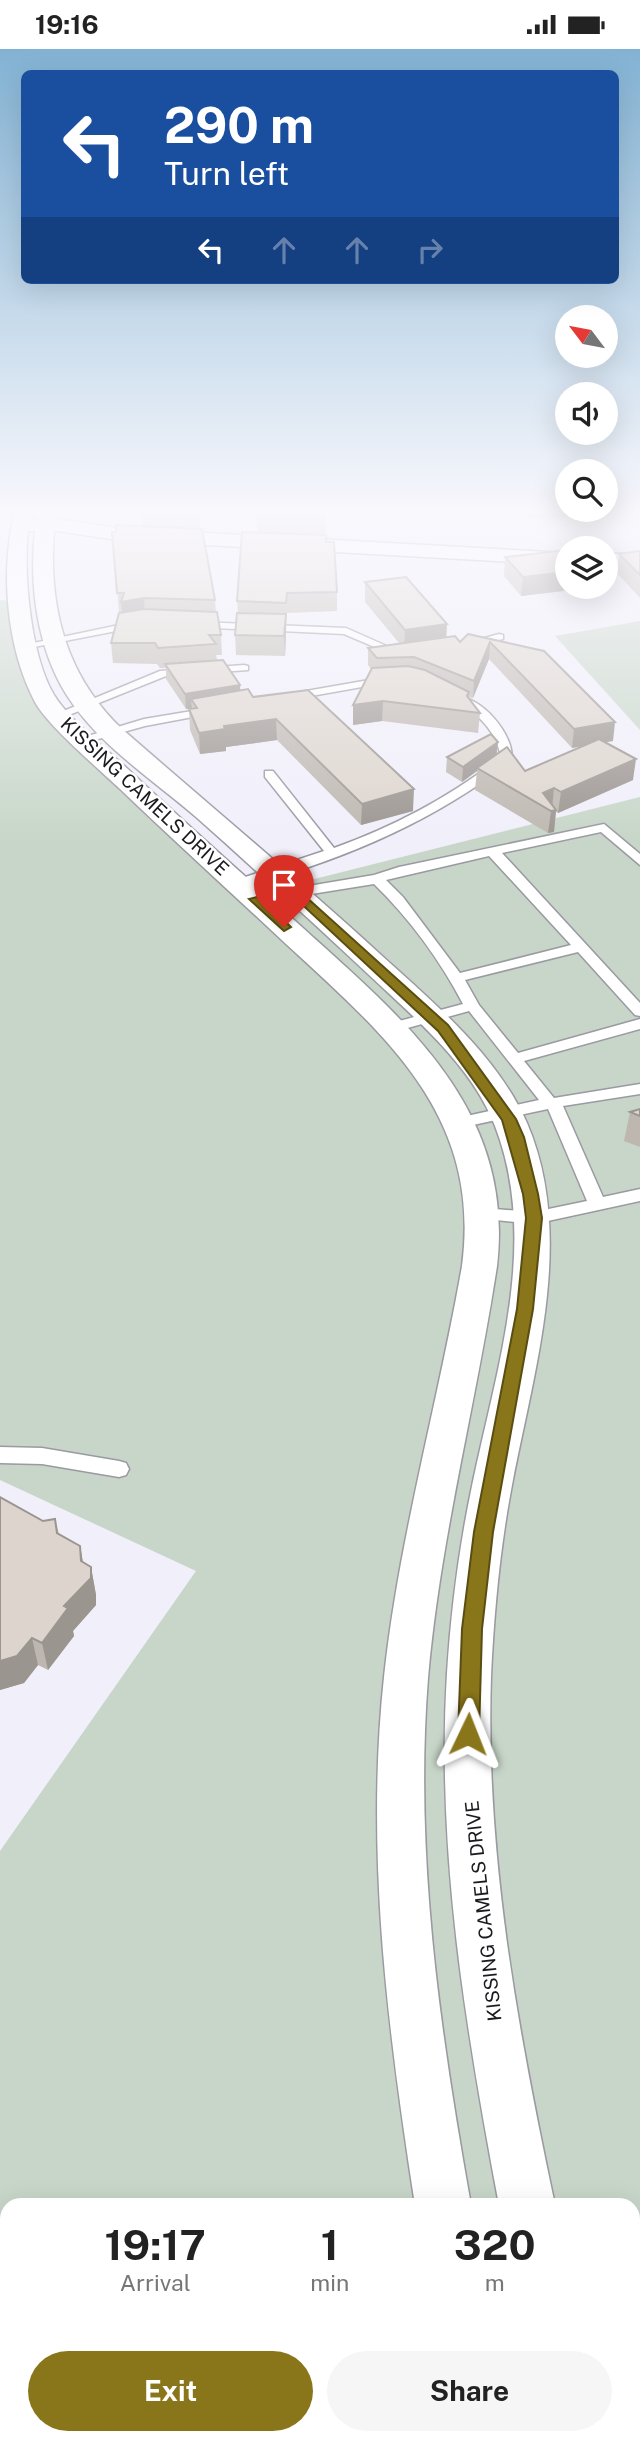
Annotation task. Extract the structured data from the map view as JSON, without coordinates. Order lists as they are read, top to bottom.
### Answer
{
  "streets": {
    "street": ["KISSING CAMELS DRIVE"]
  },
  "north": "top left",
  "page": {
    "status": "19:16",
    "turn": ["290 m", "Turn left"],
    "eta": [
      "19:17",
      "Arrival",
      "1",
      "min",
      "320",
      "m"
    ],
    "buttons": ["Exit", "Share"]
  }
}
